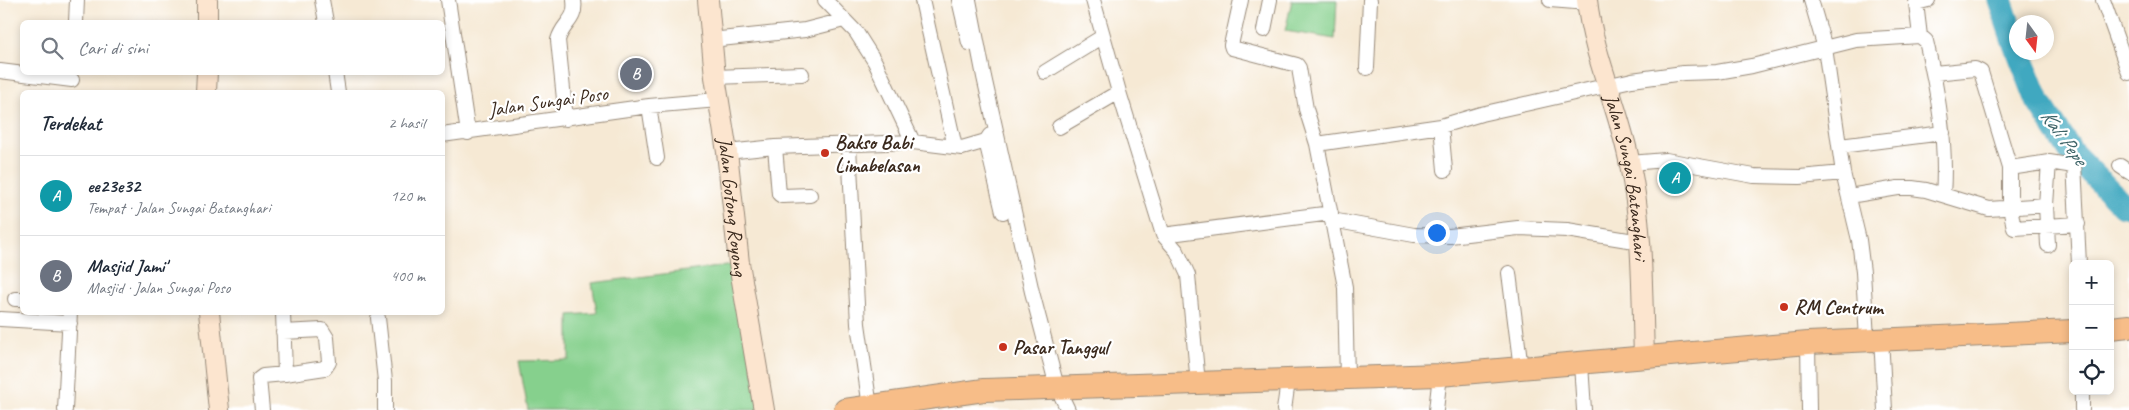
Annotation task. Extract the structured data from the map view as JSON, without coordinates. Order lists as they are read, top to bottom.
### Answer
{
  "streets": {
    "main road": ["Jalan Sungai Batanghari", "Jalan Gotong Royong"],
    "street": ["Jalan Sungai Poso"]
  },
  "crossings": [
    ["Jalan Sungai Poso", "Jalan Gotong Royong"]
  ],
  "water": ["Kali Pepe"],
  "places": ["Bakso Babi Limabelasan", "RM Centrum", "Pasar Tanggul"],
  "north": "bottom",
  "page": {
    "search": "Cari di sini",
    "pins": ["B", "A"],
    "heading": ["Terdekat", "2 hasil"],
    "list": [
      {
        "mark": "A",
        "name": "ee23e32",
        "note": "Tempat · Jalan Sungai Batanghari",
        "value": "120 m"
      },
      {
        "mark": "B",
        "name": "Masjid Jami'",
        "note": "Masjid · Jalan Sungai Poso",
        "value": "400 m"
      }
    ],
    "map_buttons": ["+", "−"]
  }
}
